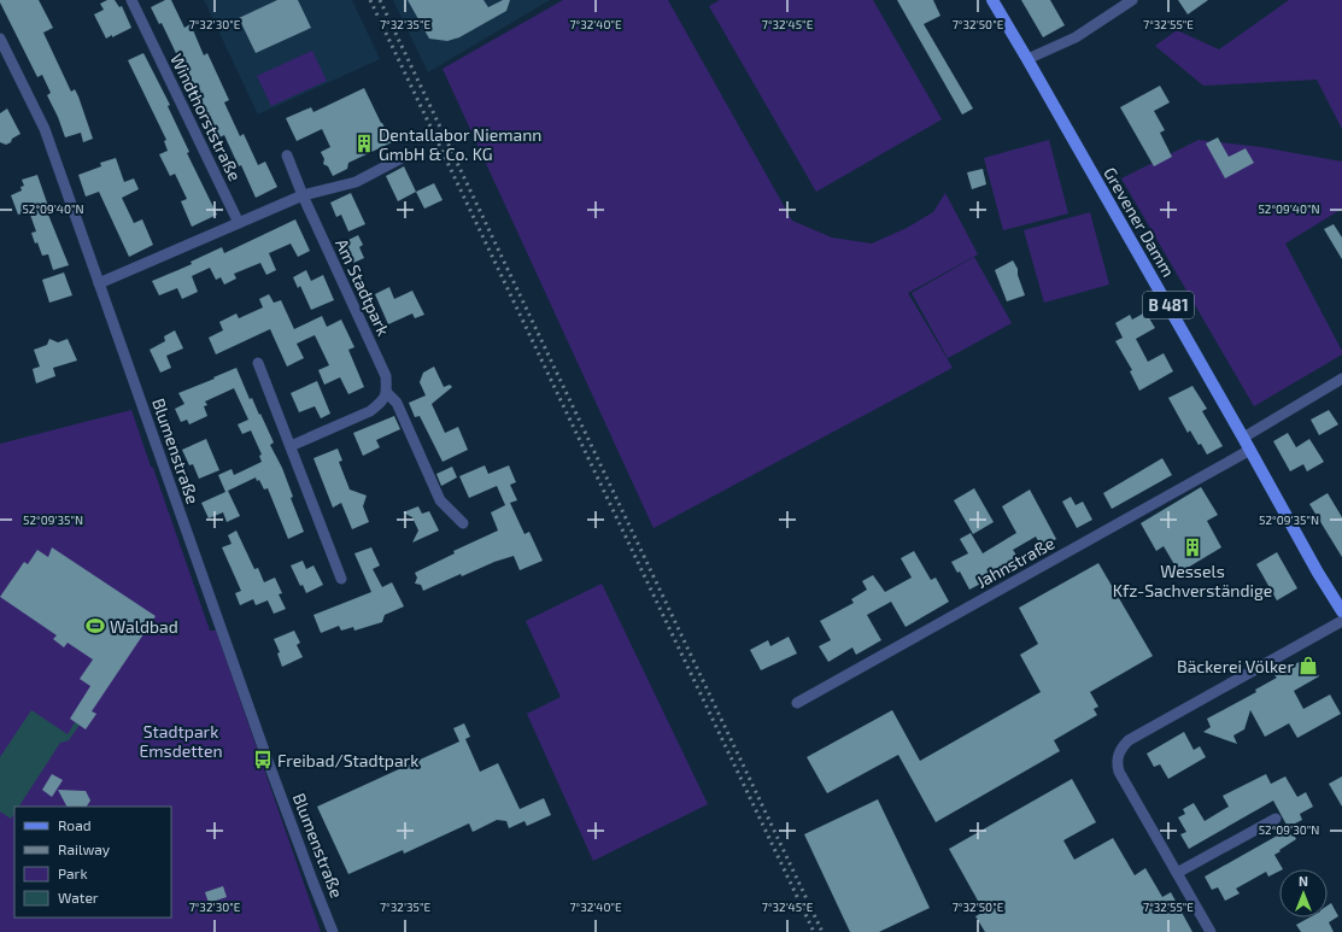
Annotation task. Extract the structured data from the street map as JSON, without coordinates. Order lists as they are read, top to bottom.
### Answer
{
  "streets": {
    "main road": ["Grevener Damm", "B 481"],
    "street": [
      "Windthorststraße",
      "Am Stadtpark",
      "Blumenstraße",
      "Jahnstraße"
    ]
  },
  "crossings": [
    ["Grevener Damm", "Jahnstraße"]
  ],
  "parks": ["Stadtpark Emsdetten"],
  "places": {
    "building": ["Dentallabor Niemann GmbH & Co. KG", "Wessels Kfz-Sachverständige"],
    "sports": ["Waldbad"],
    "shop": ["Bäckerei Völker"],
    "bus stop": ["Freibad/Stadtpark"]
  },
  "legend": [
    "Road",
    "Railway",
    "Park",
    "Water"
  ],
  "north": "top",
  "coordinates": [
    "7°32'30\"E",
    "7°32'35\"E",
    "7°32'40\"E",
    "7°32'45\"E",
    "7°32'50\"E",
    "7°32'55\"E",
    "52°09'40\"N",
    "52°09'35\"N",
    "52°09'30\"N"
  ]
}
